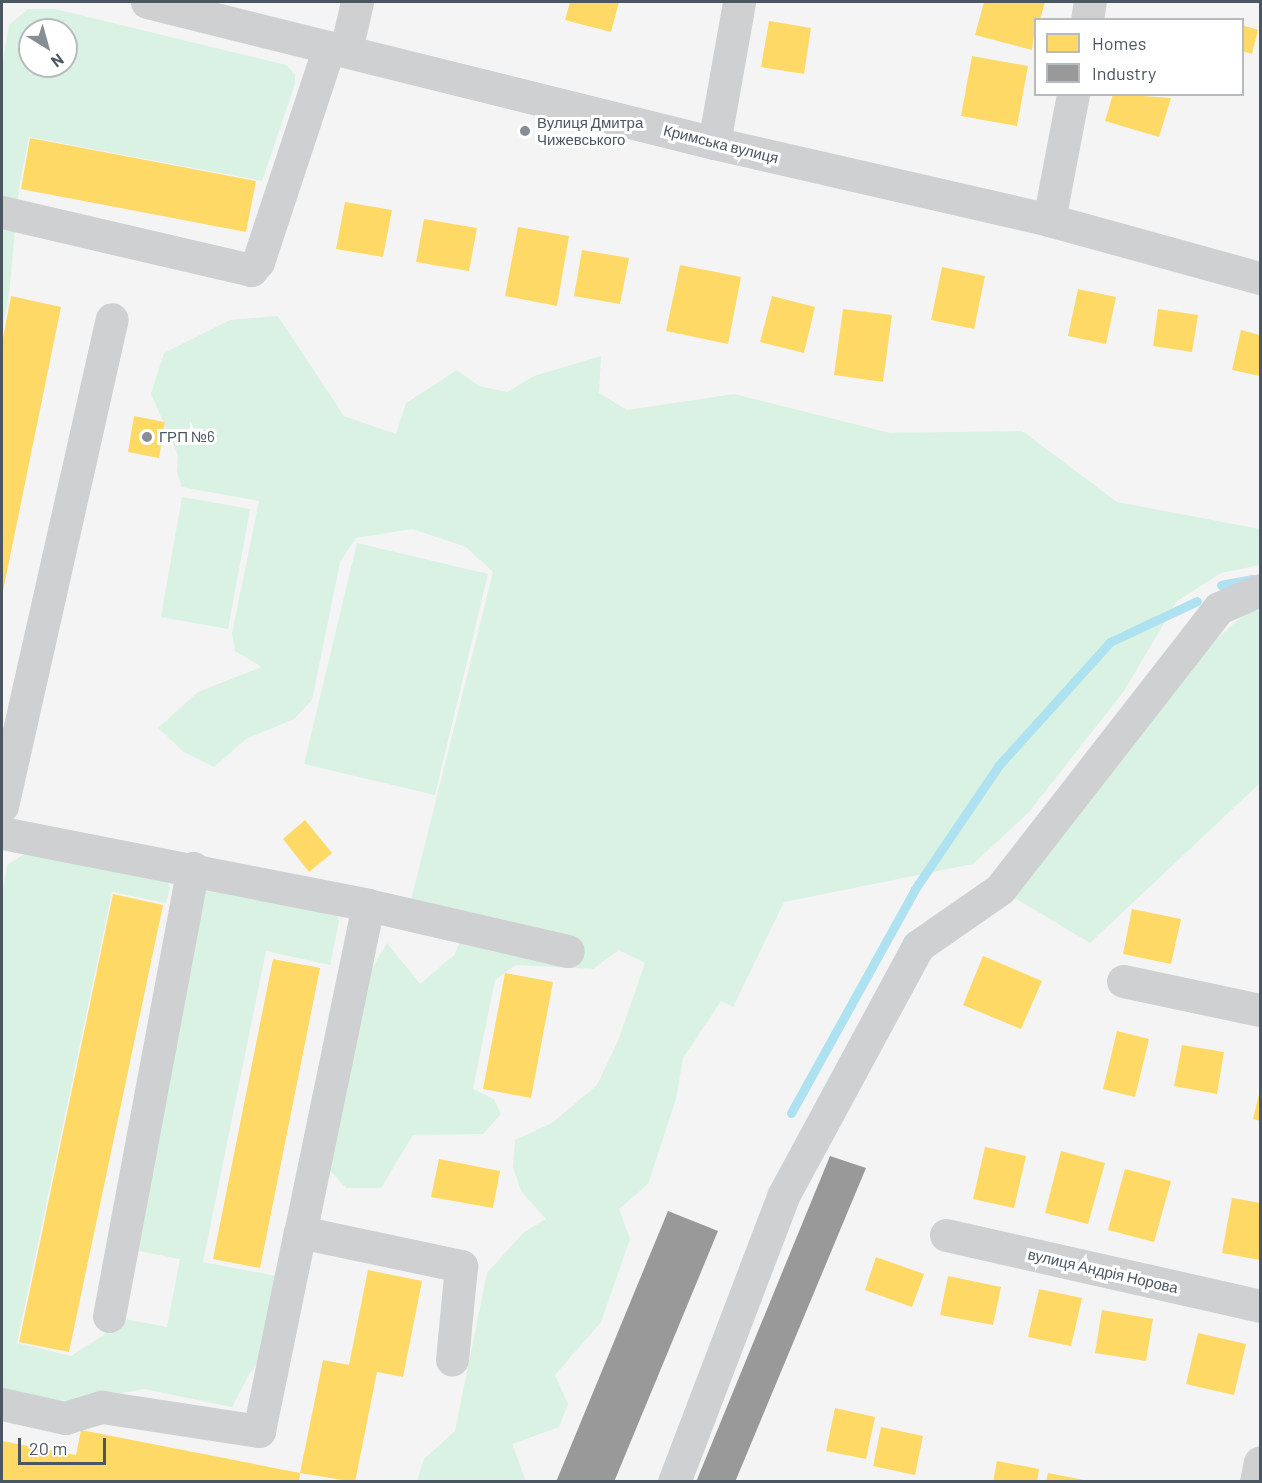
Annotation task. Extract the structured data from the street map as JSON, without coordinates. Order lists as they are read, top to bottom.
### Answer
{
  "streets": {
    "street": ["Кримська вулиця", "вулиця Андрія Норова"]
  },
  "places": ["Вулиця Дмитра Чижевського", "ГРП №6"],
  "legend": ["Homes", "Industry"],
  "scale_bar": "20 m",
  "north": "bottom right"
}
